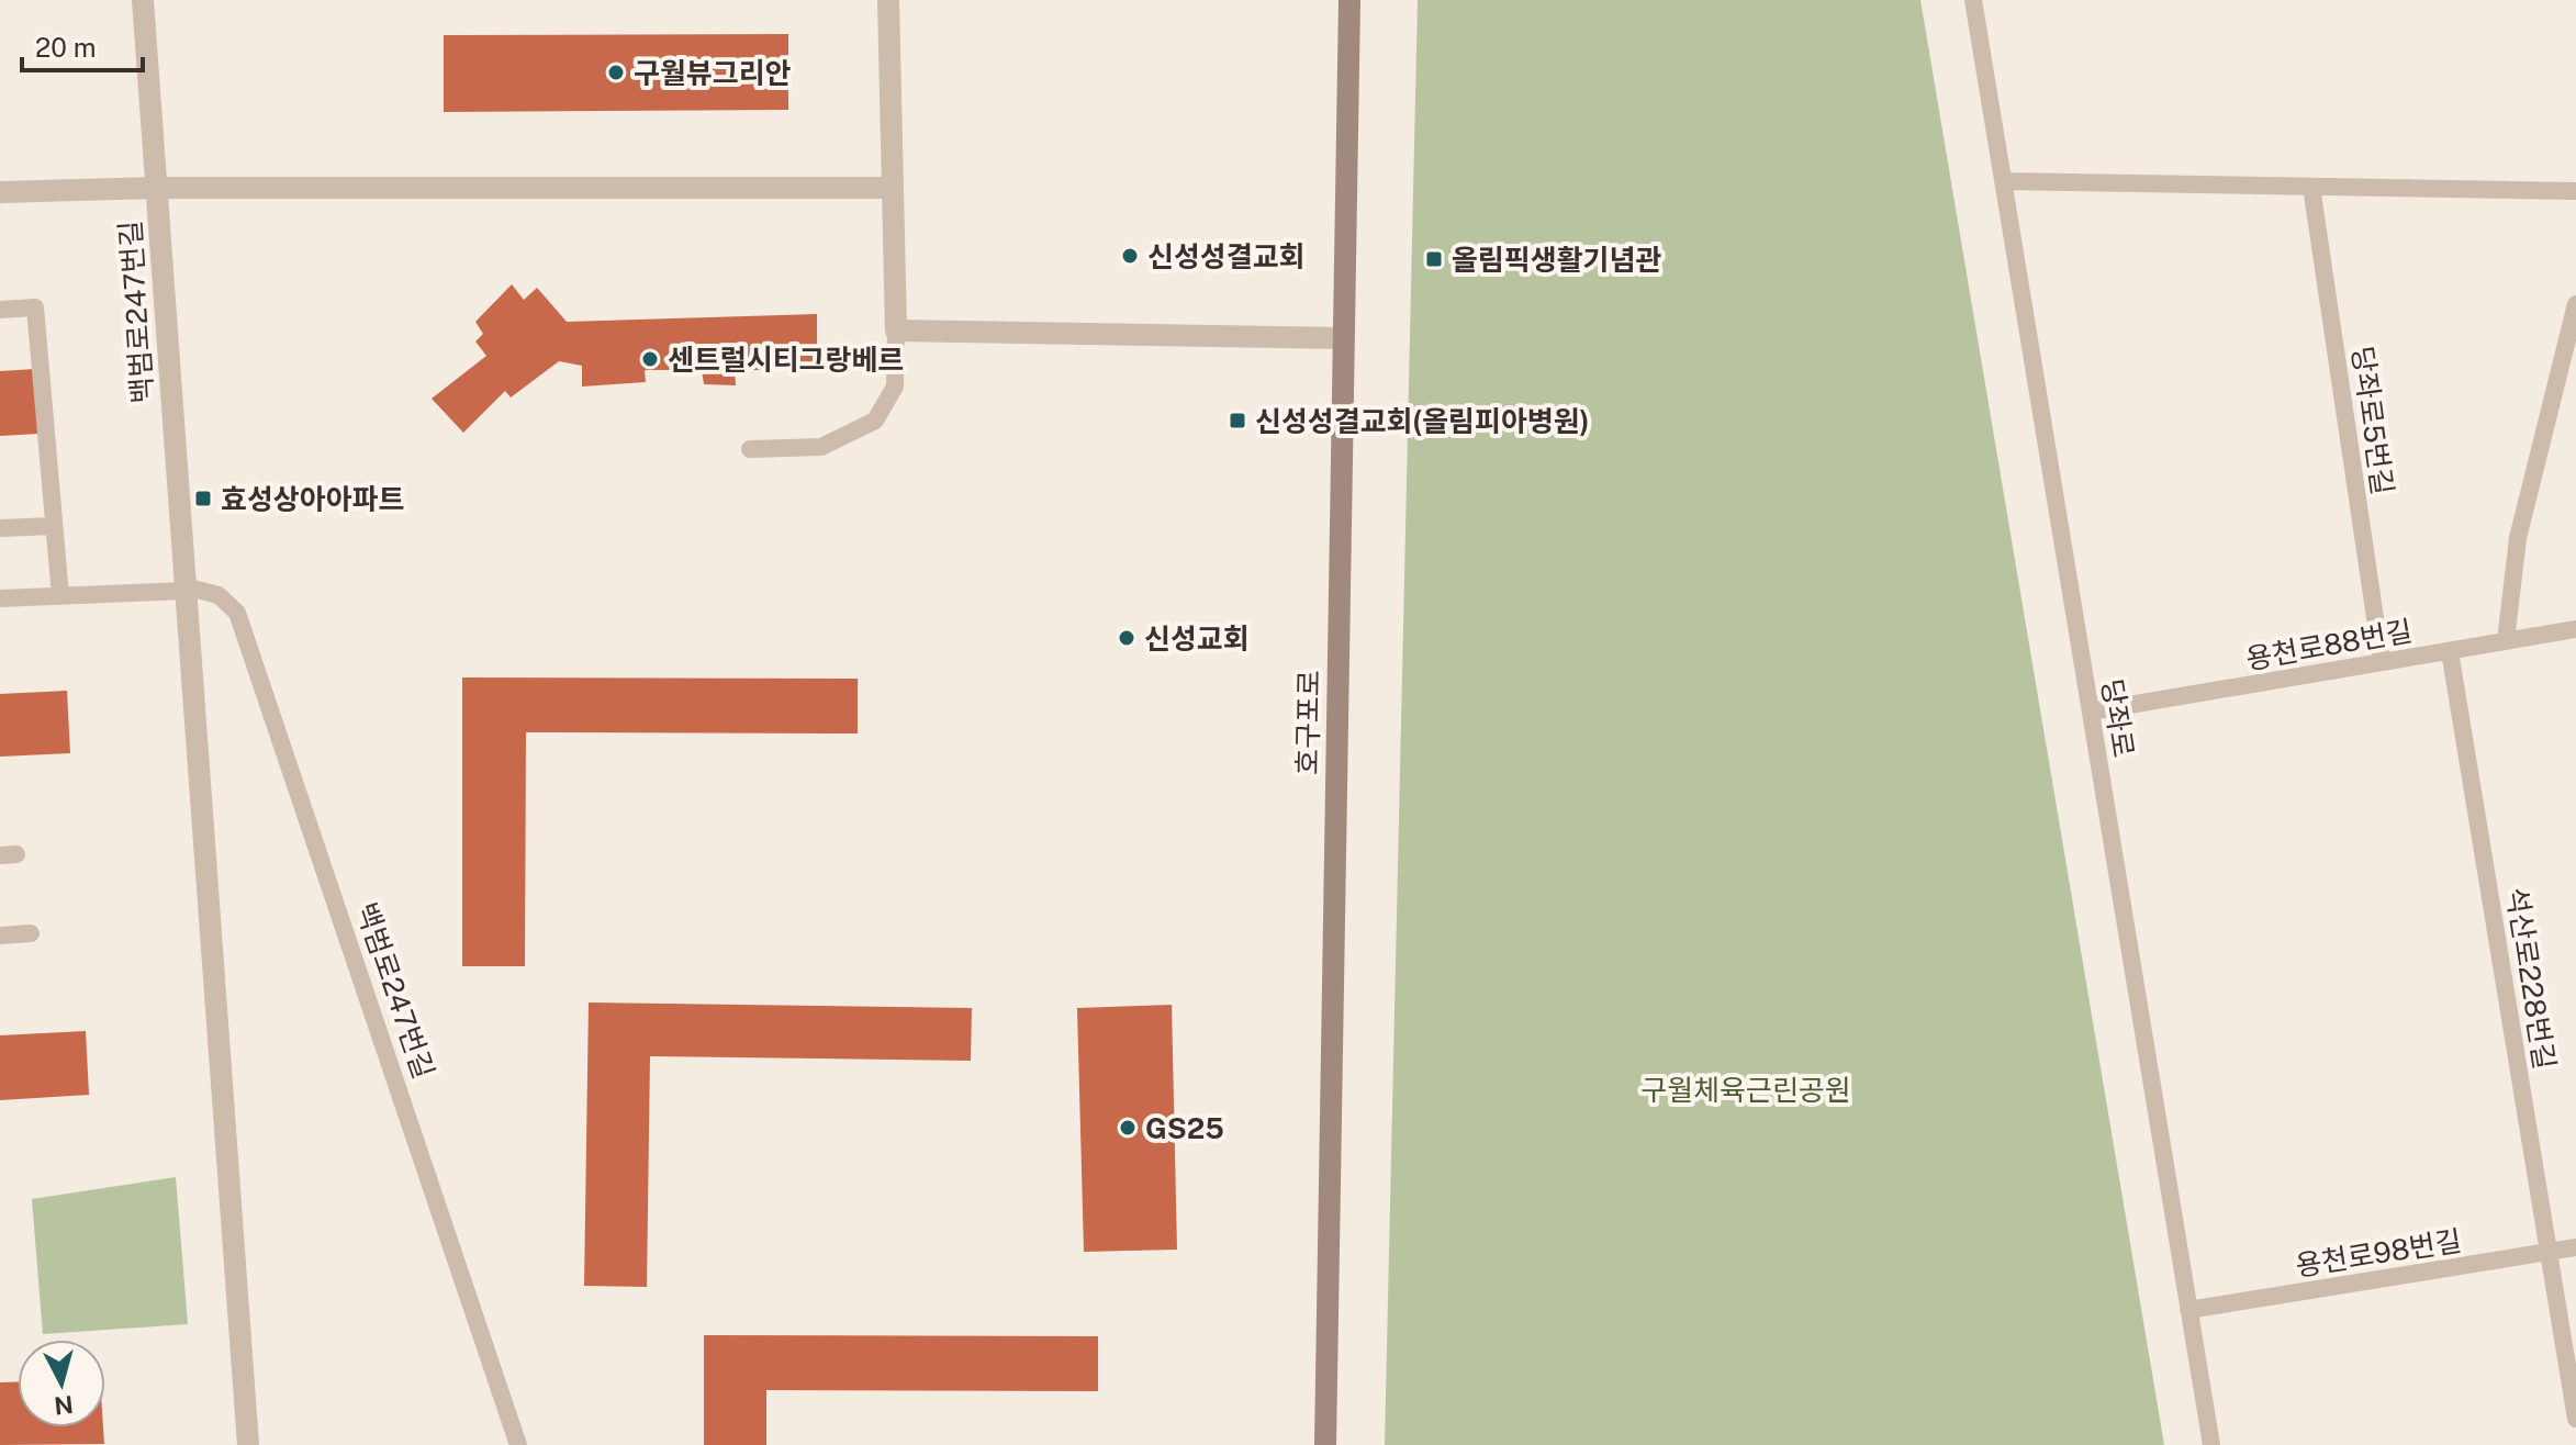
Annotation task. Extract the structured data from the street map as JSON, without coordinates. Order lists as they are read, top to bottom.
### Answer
{
  "streets": {
    "main road": ["호구포로"],
    "street": ["백범로247번길"],
    "lane": [
      "당좌로5번길",
      "용천로88번길",
      "당좌로",
      "석산로228번길",
      "용천로98번길"
    ]
  },
  "crossings": [
    ["당좌로5번길", "용천로88번길"],
    ["용천로88번길", "당좌로"],
    ["용천로88번길", "석산로228번길"],
    ["당좌로", "용천로98번길"],
    ["석산로228번길", "용천로98번길"]
  ],
  "parks": ["구월체육근린공원"],
  "places": {
    "other": [
      "구월뷰그리안",
      "신성성결교회",
      "센트럴시티그랑베르",
      "신성교회",
      "GS25"
    ],
    "transit": ["올림픽생활기념관", "신성성결교회(올림피아병원)", "효성상아아파트"]
  },
  "scale_bar": "20 m",
  "north": "bottom"
}
